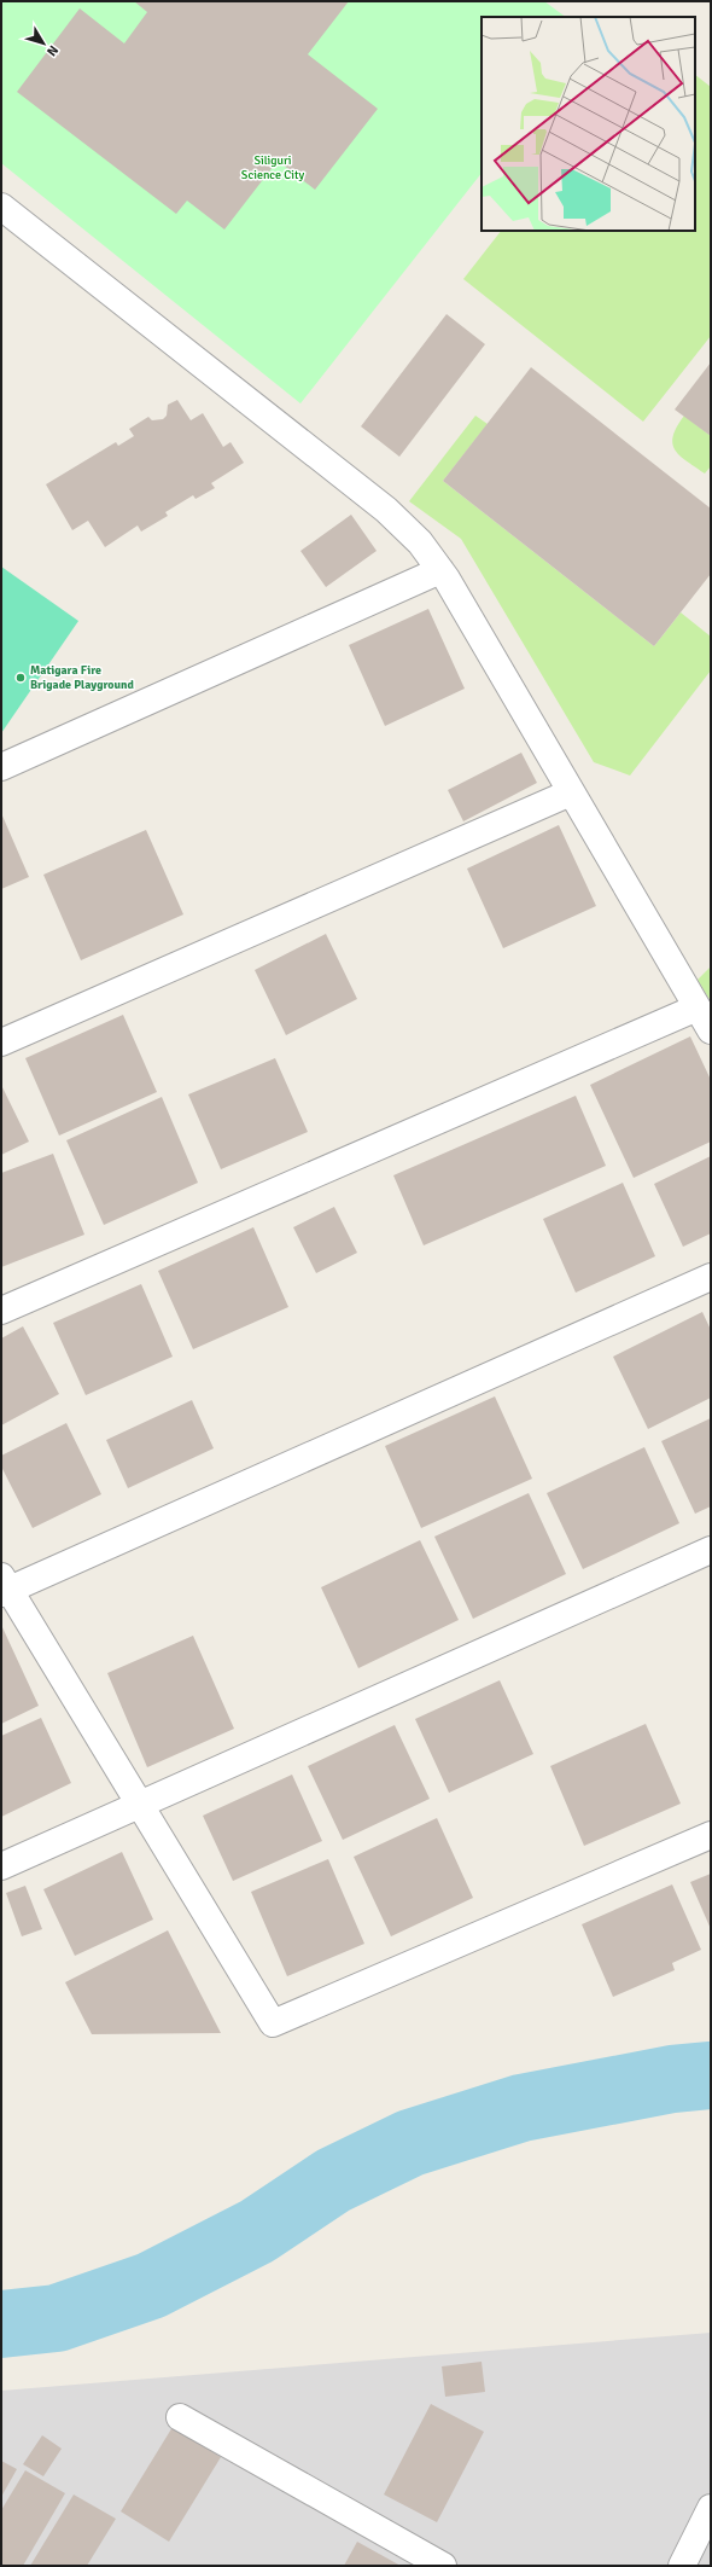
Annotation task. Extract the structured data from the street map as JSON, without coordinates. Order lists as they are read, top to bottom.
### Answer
{
  "parks": ["Siliguri Science City"],
  "places": ["Matigara Fire Brigade Playground"],
  "north": "bottom right"
}
